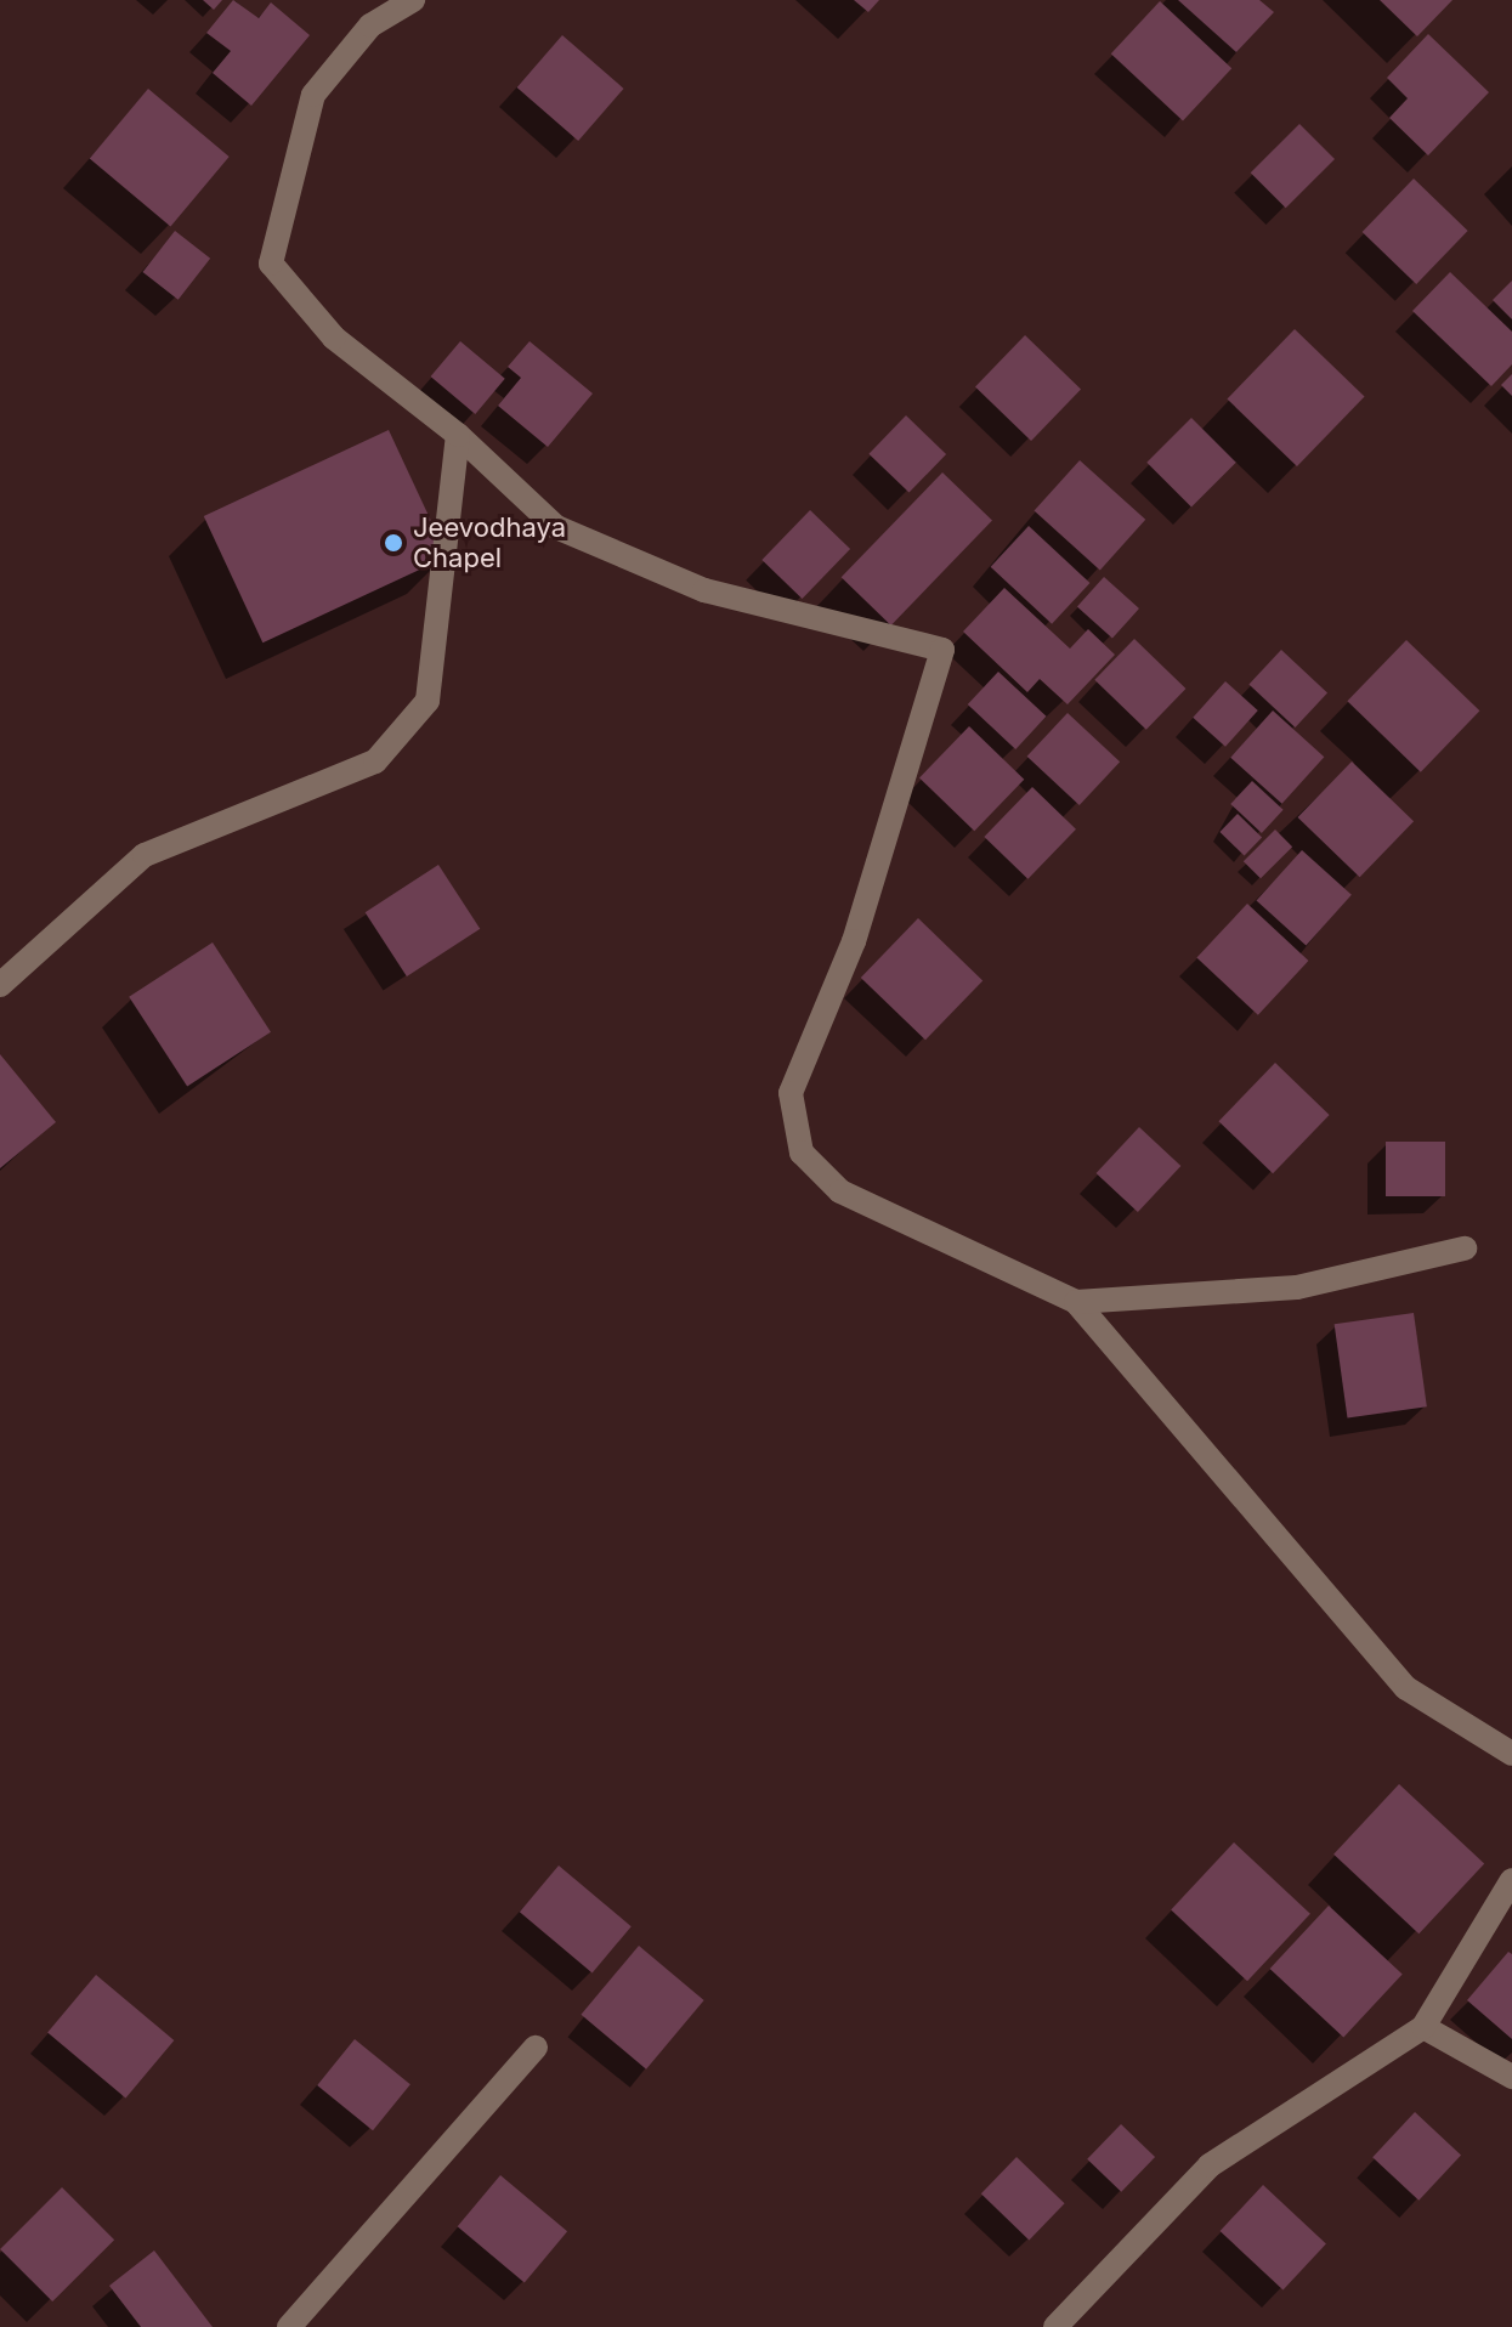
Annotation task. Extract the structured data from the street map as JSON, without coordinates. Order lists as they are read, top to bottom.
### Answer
{
  "places": ["Jeevodhaya Chapel"]
}
